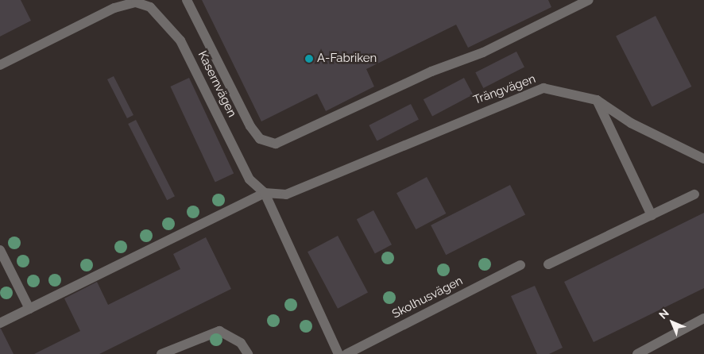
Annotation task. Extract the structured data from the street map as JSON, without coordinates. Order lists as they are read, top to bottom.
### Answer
{
  "streets": {
    "street": ["Kasernvägen", "Trängvägen", "Skolhusvägen"]
  },
  "crossings": [
    ["Kasernvägen", "Trängvägen"]
  ],
  "places": ["A-Fabriken"],
  "north": "top left"
}
